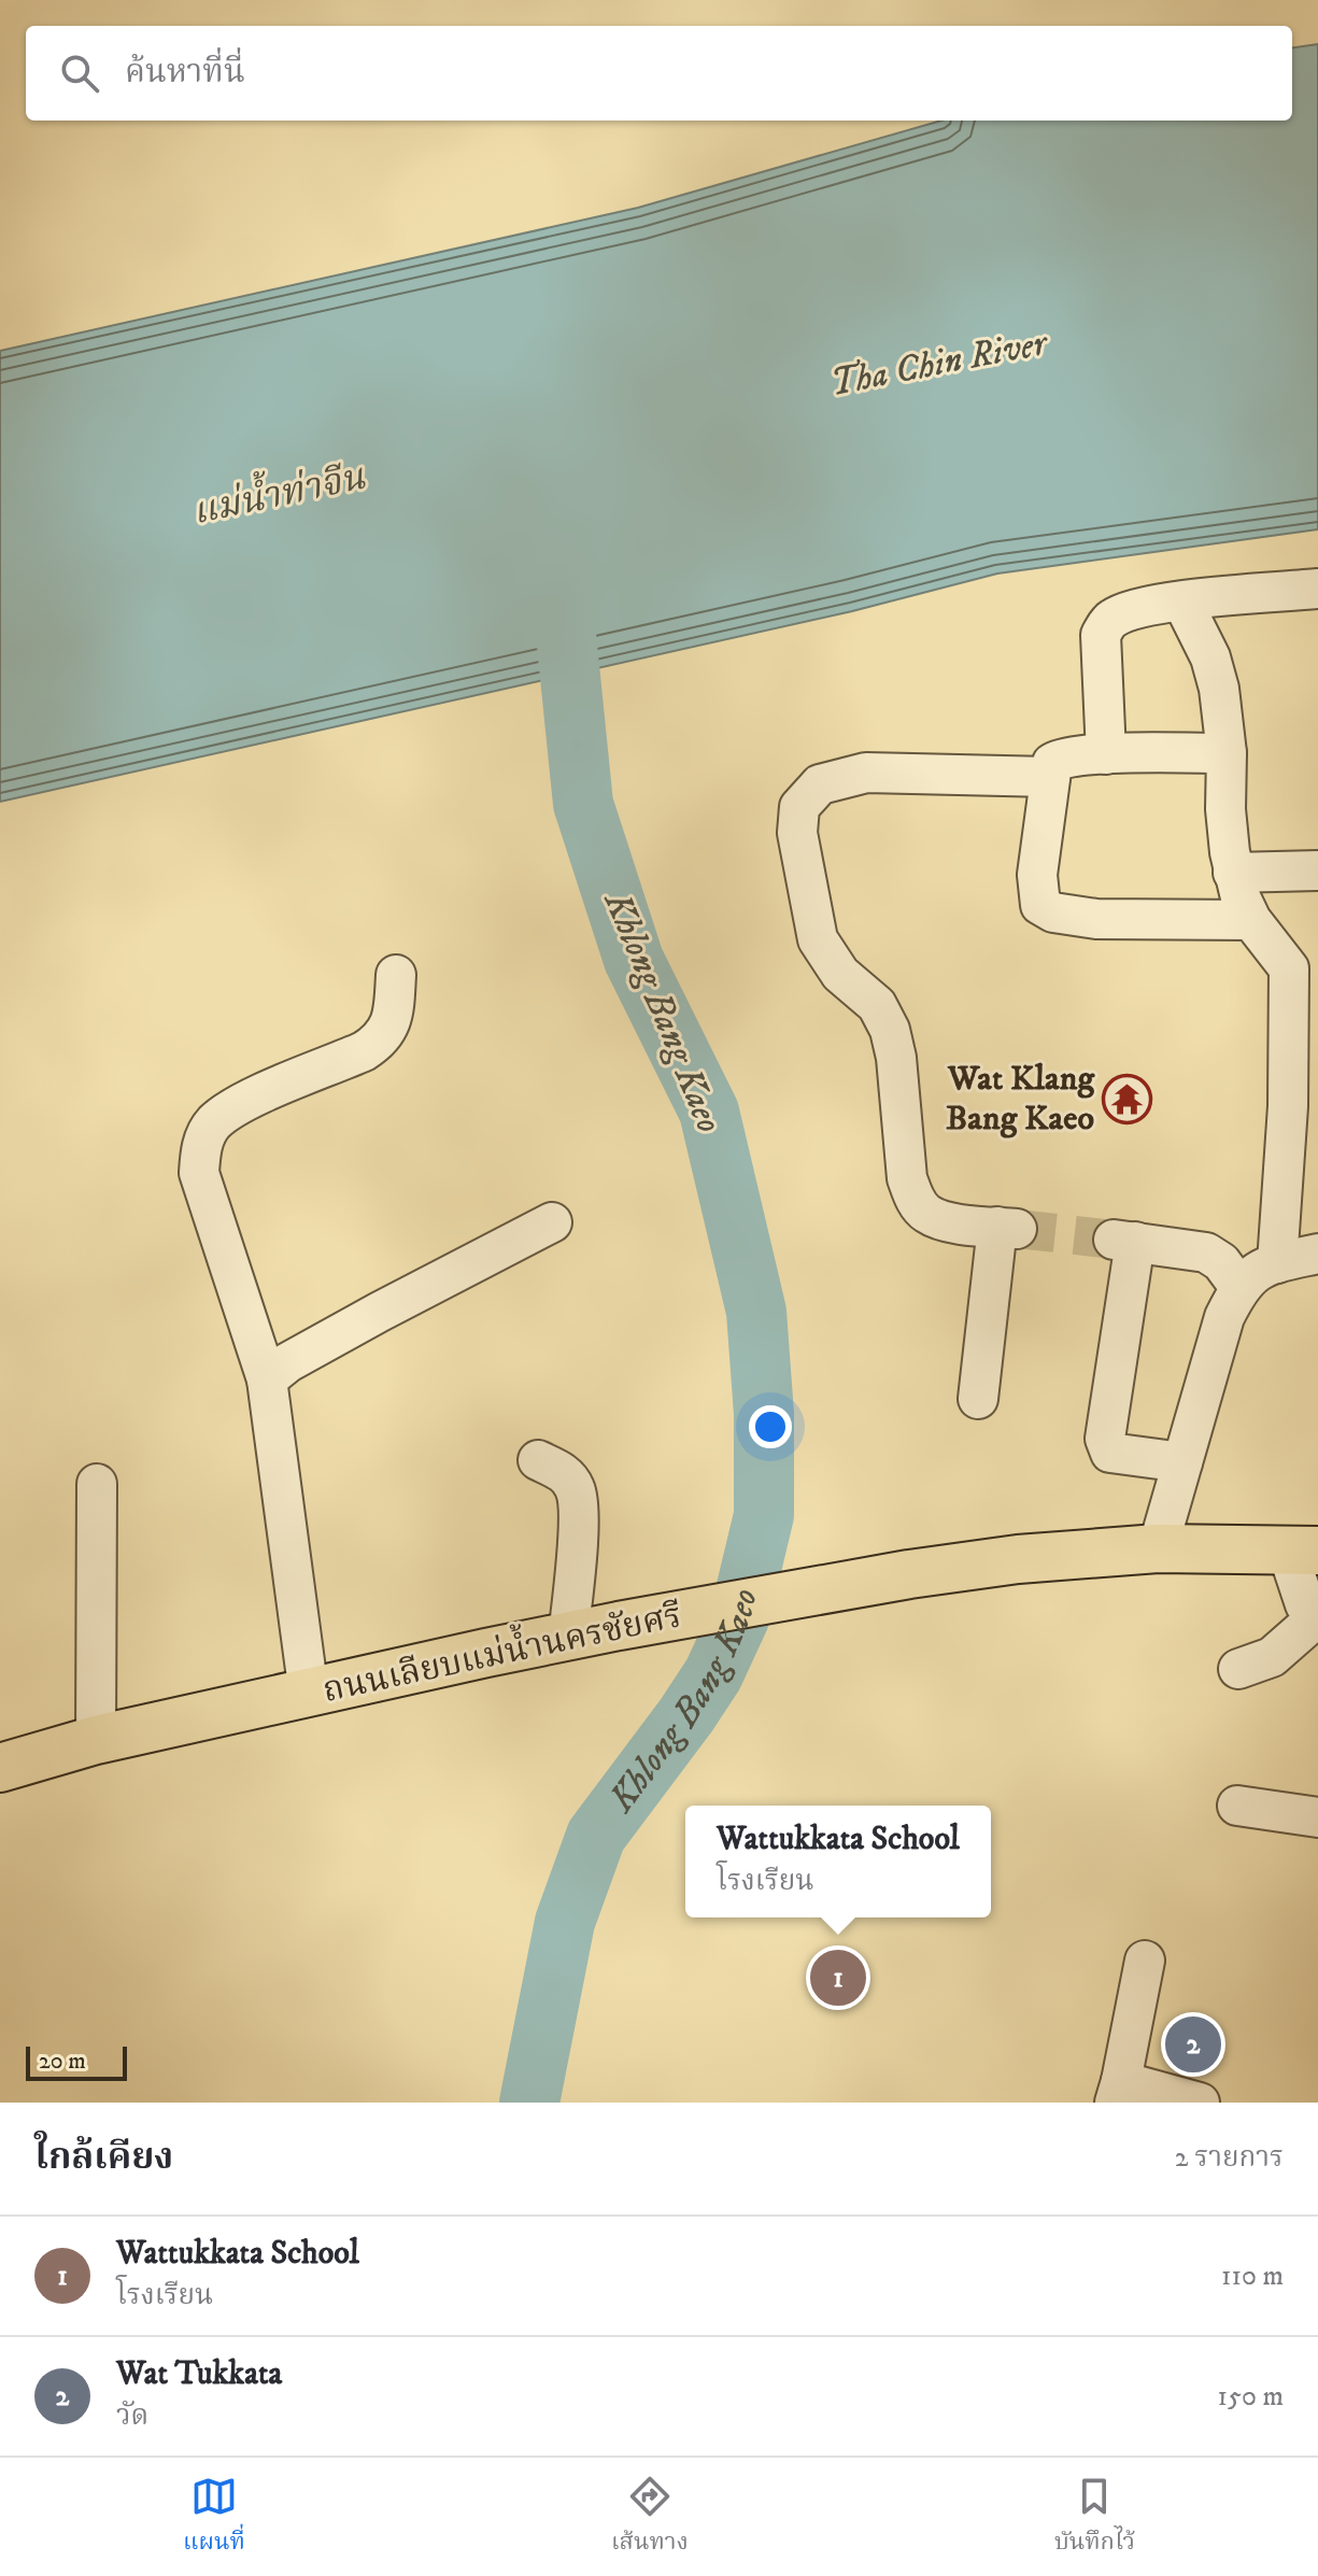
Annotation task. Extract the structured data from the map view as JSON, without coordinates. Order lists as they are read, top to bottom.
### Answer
{
  "streets": {
    "main road": ["ถนนเลียบแม่น้ำนครชัยศรี"]
  },
  "water": ["Tha Chin River", "แม่น้ำท่าจีน", "Khlong Bang Kaeo"],
  "places": {
    "temple": ["Wat Klang Bang Kaeo"]
  },
  "scale_bar": "20 m",
  "page": {
    "search": "ค้นหาที่นี่",
    "popup": ["Wattukkata School", "โรงเรียน"],
    "pins": ["1", "2"],
    "scale": "20 m",
    "heading": ["ใกล้เคียง", "2 รายการ"],
    "list": [
      {
        "mark": "1",
        "name": "Wattukkata School",
        "note": "โรงเรียน",
        "value": "110 m"
      },
      {
        "mark": "2",
        "name": "Wat Tukkata",
        "note": "วัด",
        "value": "150 m"
      }
    ],
    "nav": ["แผนที่", "เส้นทาง", "บันทึกไว้"]
  }
}
